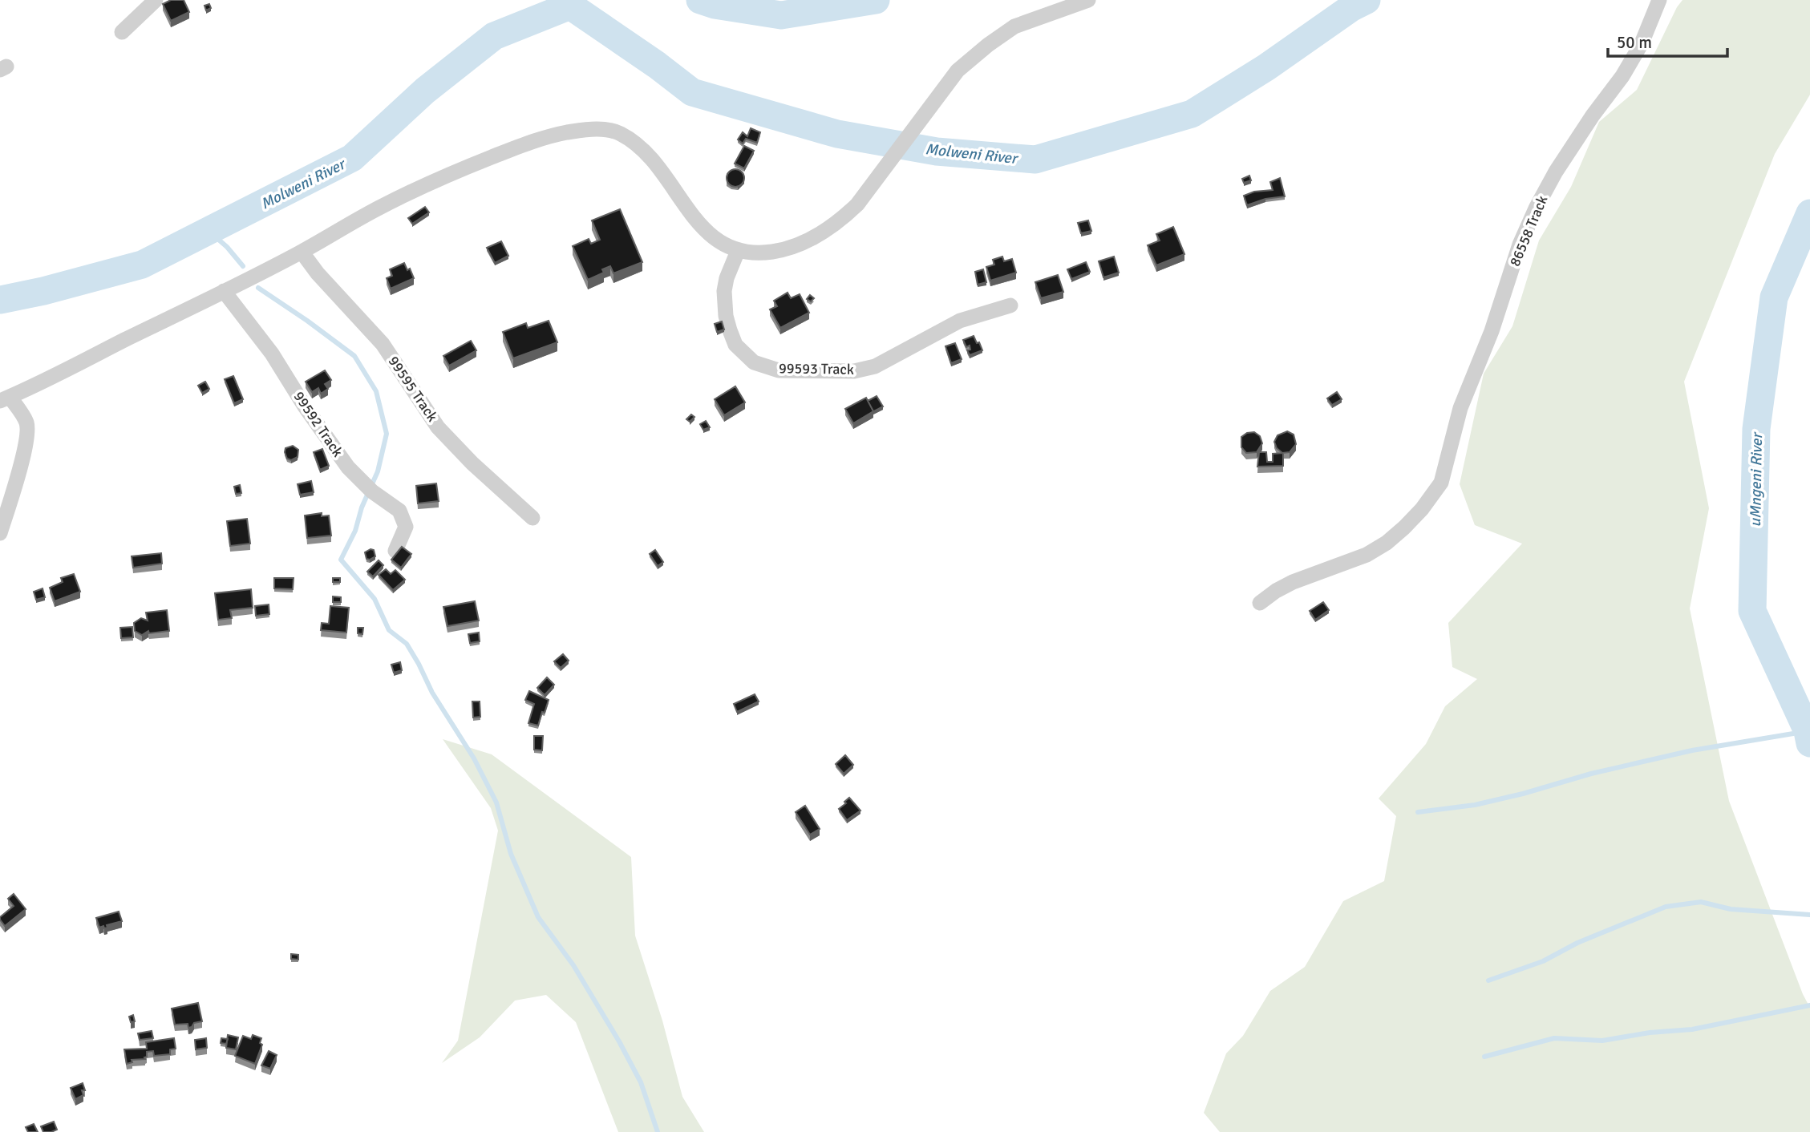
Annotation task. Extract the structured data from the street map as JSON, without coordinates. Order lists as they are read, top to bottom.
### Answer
{
  "streets": {
    "street": [
      "86558 Track",
      "99593 Track",
      "99595 Track",
      "99592 Track"
    ]
  },
  "water": ["Molweni River", "uMngeni River"],
  "scale_bar": "50 m"
}
